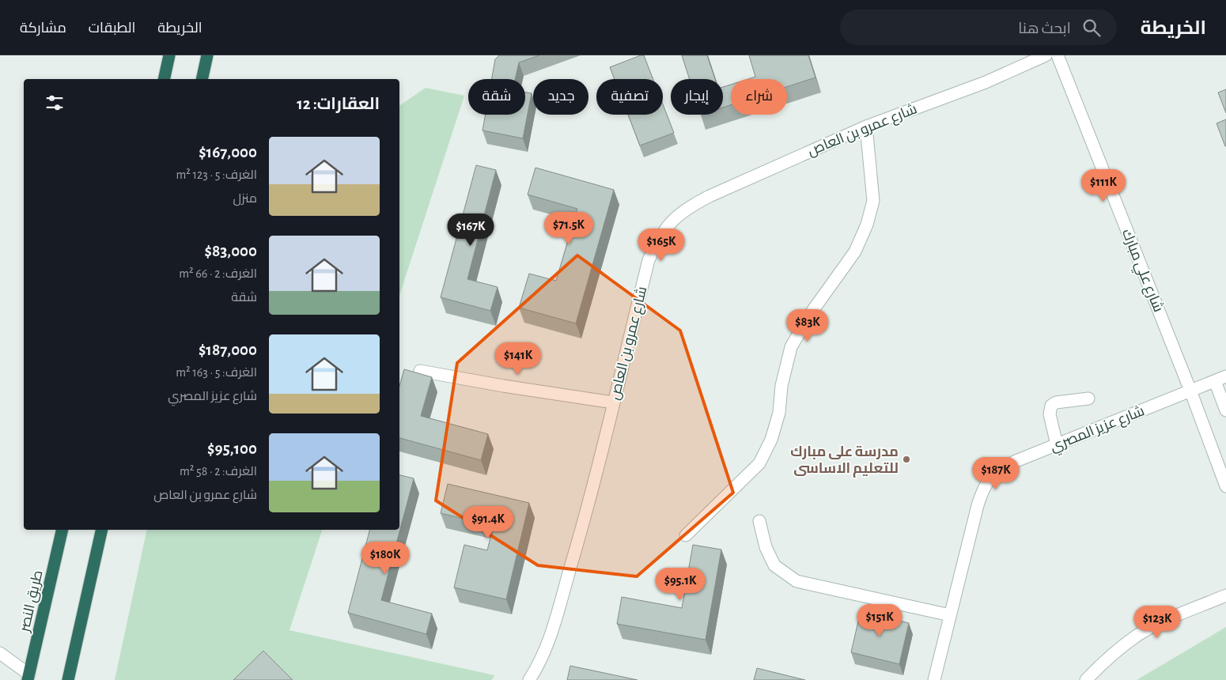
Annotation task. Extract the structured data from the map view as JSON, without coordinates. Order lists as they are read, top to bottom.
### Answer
{
  "streets": {
    "highway": ["طريق النصر"],
    "street": ["شارع عمرو بن العاص", "شارع علي مبارك", "شارع عزيز المصري"]
  },
  "crossings": [
    ["شارع علي مبارك", "شارع عزيز المصري"]
  ],
  "places": ["مدرسة على مبارك للتعليم الاساسى"],
  "page": {
    "header": "الخريطة",
    "search": "ابحث هنا",
    "nav": ["الخريطة", "الطبقات", "مشاركة"],
    "chip": [
      "شراء",
      "إيجار",
      "تصفية",
      "جديد",
      "شقة"
    ],
    "heading": "العقارات: 12",
    "list": [
      {
        "name": "$167,000",
        "note": "الغرف: 5 · 123 m² · منزل"
      },
      {
        "name": "$83,000",
        "note": "الغرف: 2 · 66 m² · شقة"
      },
      {
        "name": "$187,000",
        "note": "الغرف: 5 · 163 m² · شارع عزيز المصري"
      },
      {
        "name": "$95,100",
        "note": "الغرف: 2 · 58 m² · شارع عمرو بن العاص"
      }
    ],
    "price": [
      "$111K",
      "$71.5K",
      "$167K",
      "$165K",
      "$83K",
      "$141K",
      "$187K",
      "$91.4K",
      "$180K",
      "$95.1K",
      "$151K",
      "$123K"
    ]
  }
}
